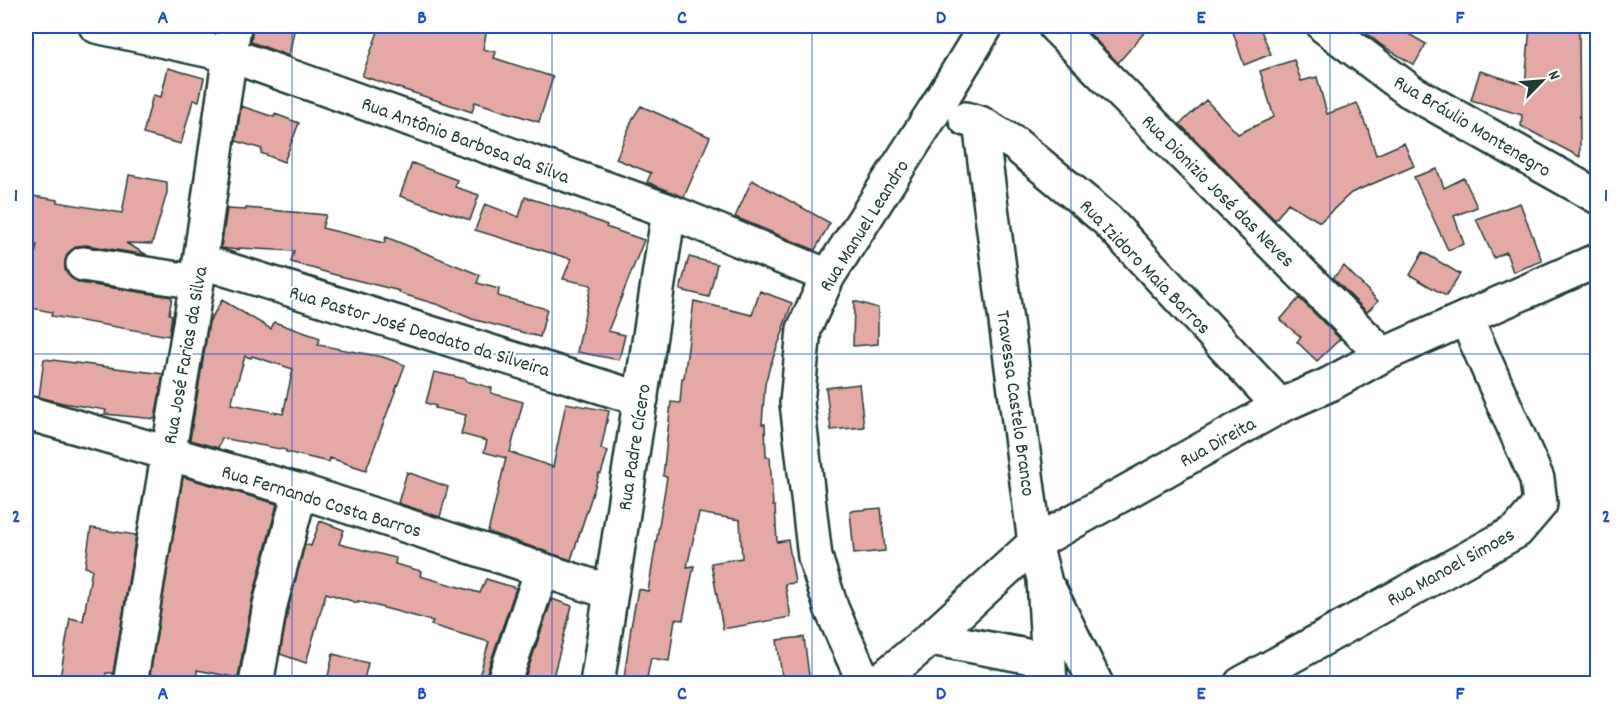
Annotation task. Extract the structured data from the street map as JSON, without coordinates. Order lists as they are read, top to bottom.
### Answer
{
  "streets": {
    "street": [
      "Rua Bráulio Montenegro",
      "Rua Antônio Barbosa da Silva",
      "Rua Dionizio José das Neves",
      "Rua Manuel Leandro",
      "Rua Izidoro Maia Barros",
      "Rua Pastor José Deodato da Silveira",
      "Rua José Farias da Silva",
      "Travessa Castelo Branco",
      "Rua Direita",
      "Rua Padre Cícero",
      "Rua Fernando Costa Barros",
      "Rua Manoel Simoes"
    ]
  },
  "crossings": [
    ["Rua Antônio Barbosa da Silva", "Rua Manuel Leandro"],
    ["Rua Antônio Barbosa da Silva", "Rua José Farias da Silva"],
    ["Rua Antônio Barbosa da Silva", "Rua Padre Cícero"],
    ["Rua Dionizio José das Neves", "Rua Direita"],
    ["Rua Manuel Leandro", "Rua Izidoro Maia Barros"],
    ["Rua Izidoro Maia Barros", "Travessa Castelo Branco"],
    ["Rua Izidoro Maia Barros", "Rua Direita"],
    ["Rua Pastor José Deodato da Silveira", "Rua José Farias da Silva"],
    ["Rua Pastor José Deodato da Silveira", "Rua Padre Cícero"],
    ["Rua José Farias da Silva", "Rua Fernando Costa Barros"],
    ["Travessa Castelo Branco", "Rua Direita"],
    ["Rua Direita", "Rua Manoel Simoes"],
    ["Rua Padre Cícero", "Rua Fernando Costa Barros"]
  ],
  "north": "top right",
  "grid": {
    "columns": [
      "A",
      "B",
      "C",
      "D",
      "E",
      "F"
    ],
    "rows": ["1", "2"]
  }
}
